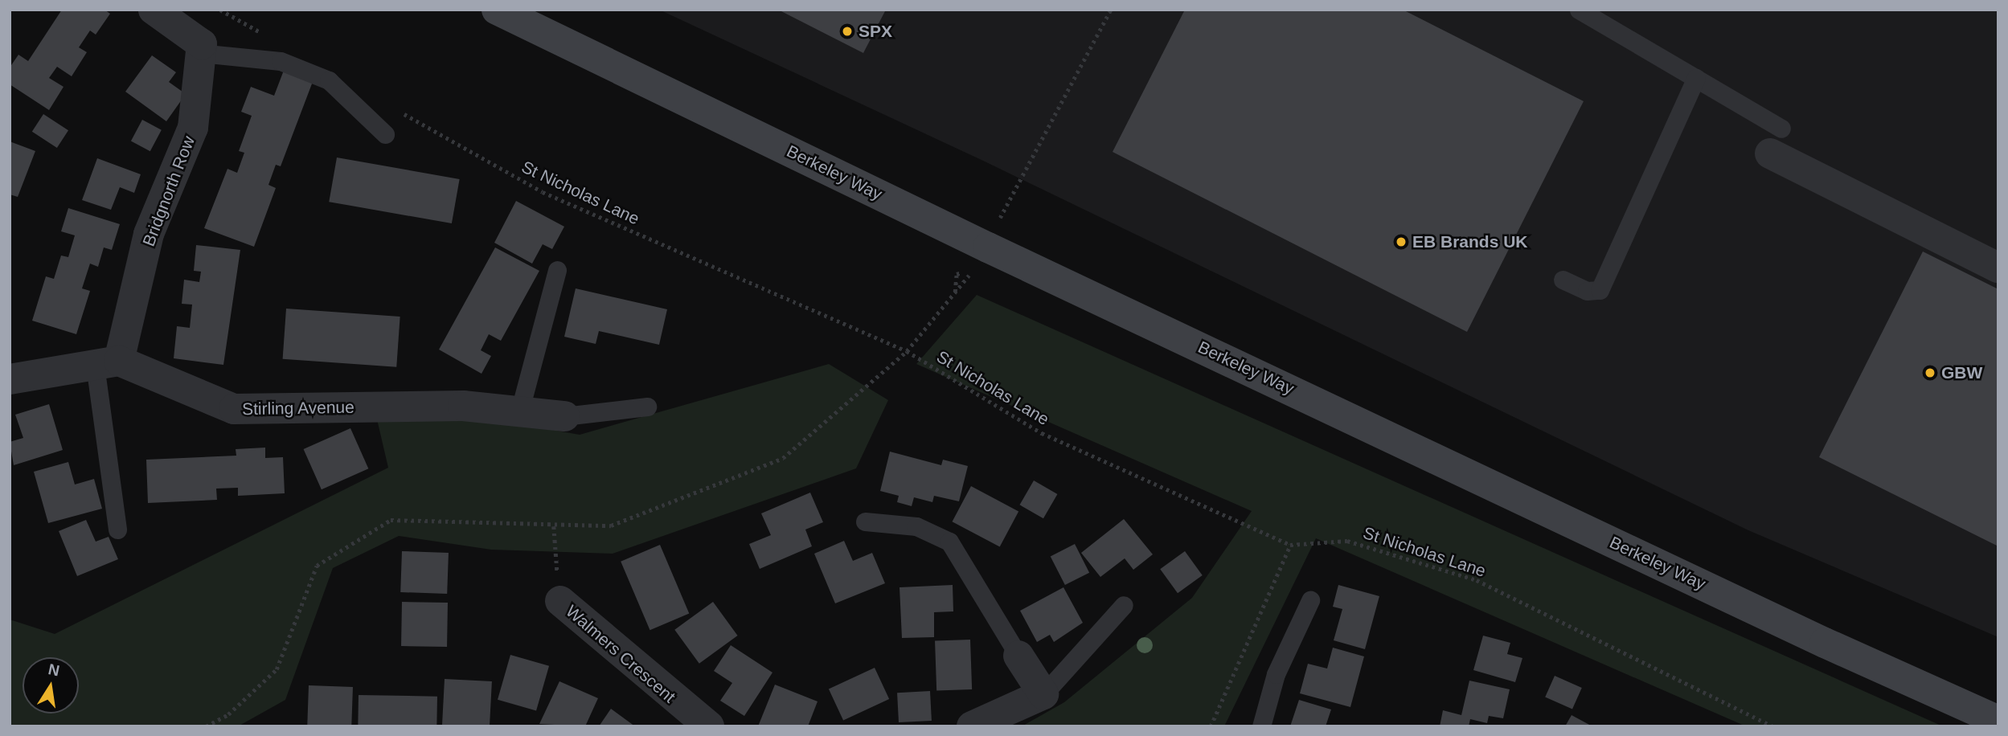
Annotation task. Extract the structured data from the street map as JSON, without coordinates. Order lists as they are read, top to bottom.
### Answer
{
  "streets": {
    "main road": ["Berkeley Way"],
    "street": ["Bridgnorth Row", "Stirling Avenue", "Walmers Crescent"],
    "path": ["St Nicholas Lane"]
  },
  "crossings": [
    ["Bridgnorth Row", "Stirling Avenue"]
  ],
  "places": ["SPX", "EB Brands UK", "GBW"],
  "north": "top"
}
